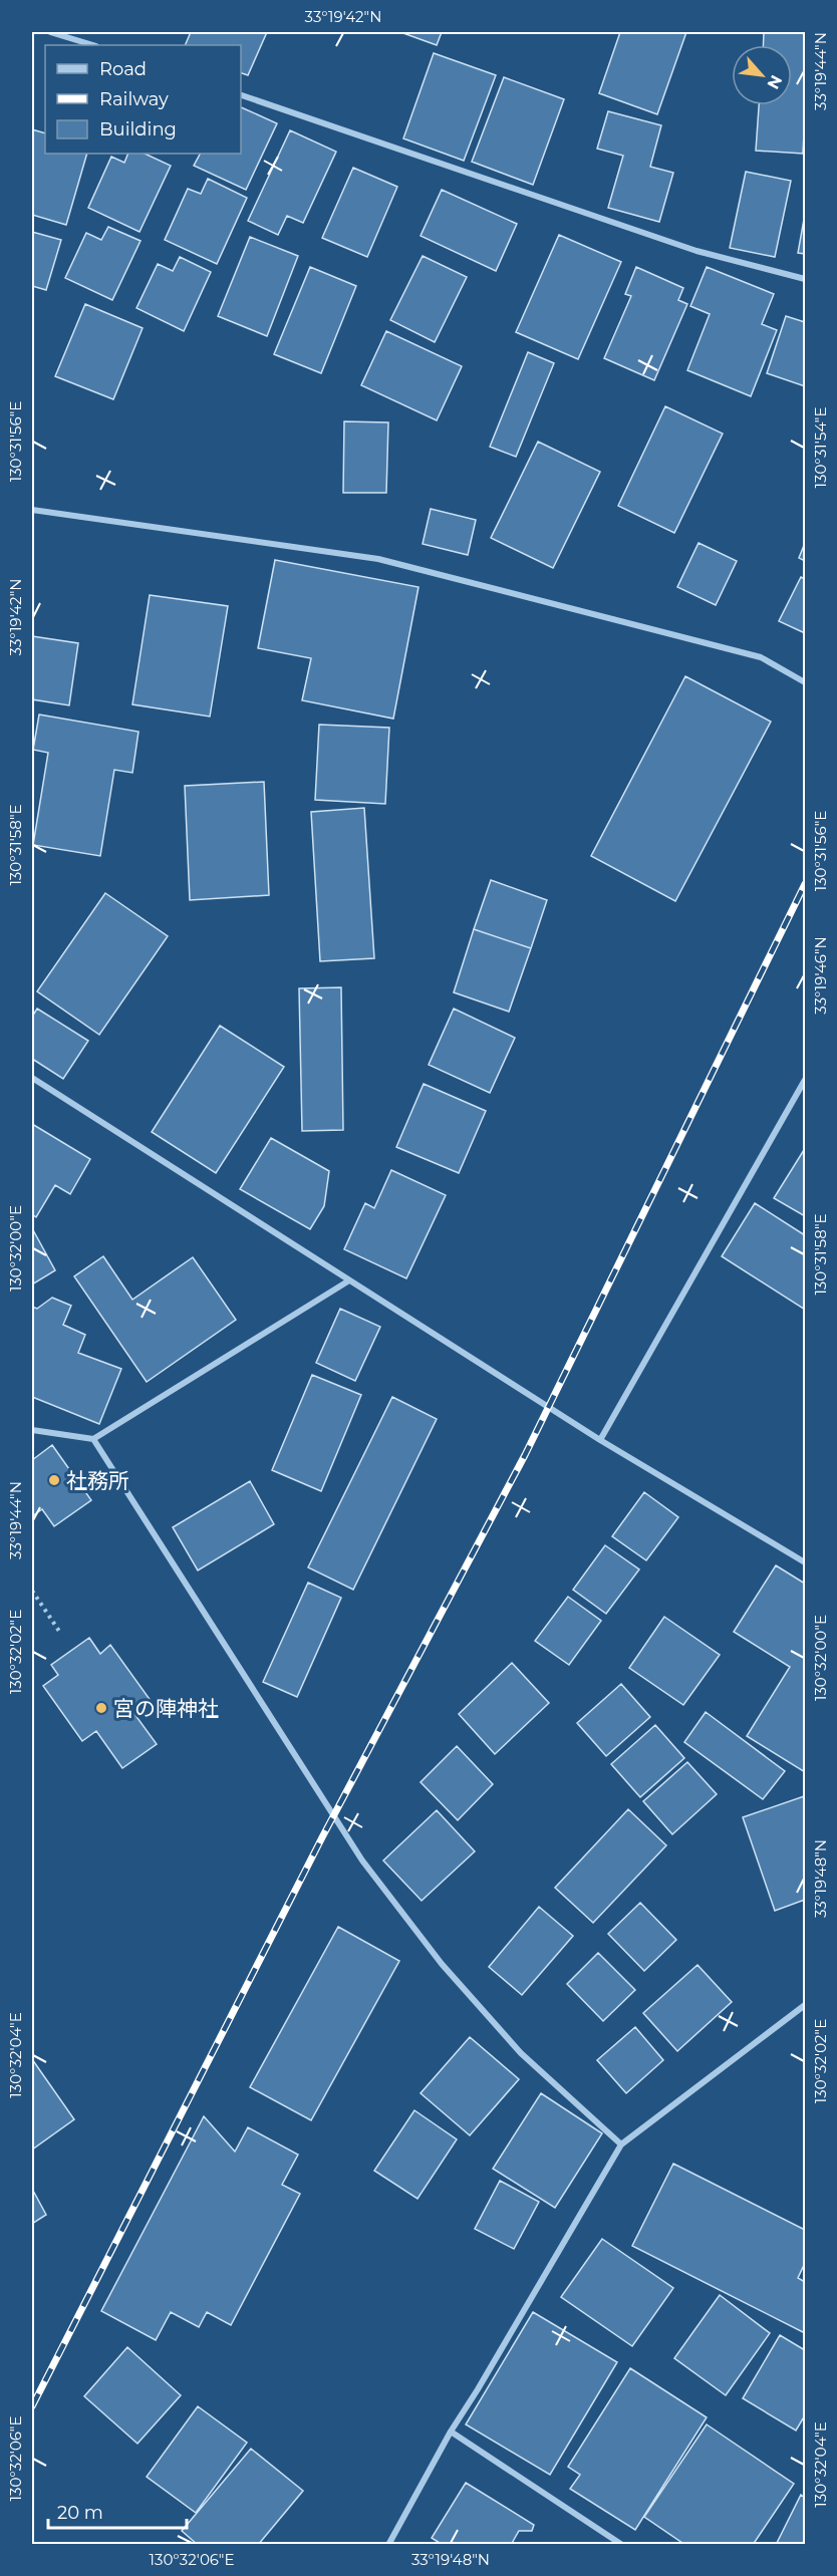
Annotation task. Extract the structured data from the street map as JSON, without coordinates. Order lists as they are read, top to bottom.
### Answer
{
  "places": ["社務所", "宮の陣神社"],
  "legend": ["Road", "Railway", "Building"],
  "scale_bar": "20 m",
  "north": "bottom right",
  "coordinates": [
    "33°19'42\"N",
    "33°19'44\"N",
    "130°31'56\"E",
    "130°31'54\"E",
    "130°31'58\"E",
    "33°19'46\"N",
    "130°32'00\"E",
    "130°32'02\"E",
    "33°19'48\"N",
    "130°32'04\"E",
    "130°32'06\"E"
  ]
}
